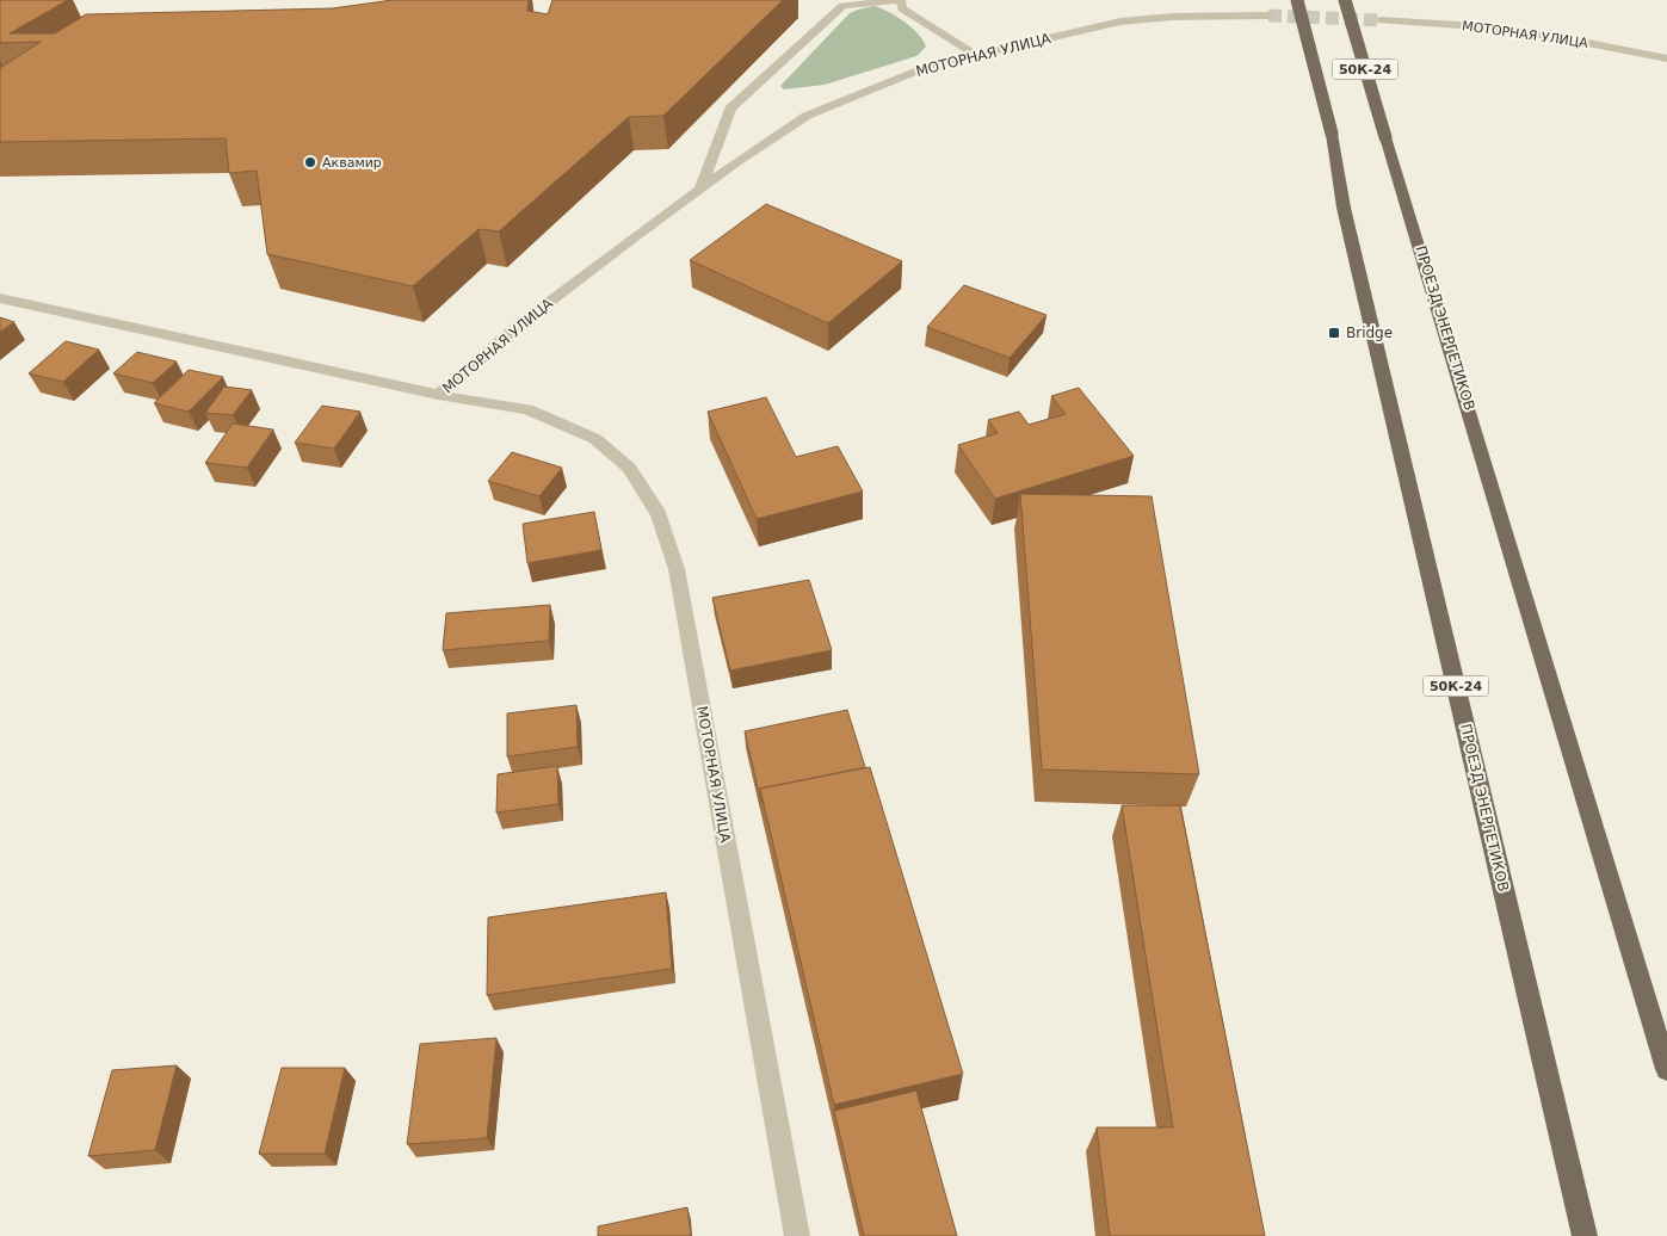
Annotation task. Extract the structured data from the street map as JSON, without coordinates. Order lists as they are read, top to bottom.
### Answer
{
  "streets": {
    "main road": ["50К-24", "ПРОЕЗД ЭНЕРГЕТИКОВ"],
    "street": ["МОТОРНАЯ УЛИЦА"]
  },
  "places": {
    "other": ["Аквамир"],
    "transit": ["Bridge"]
  }
}
